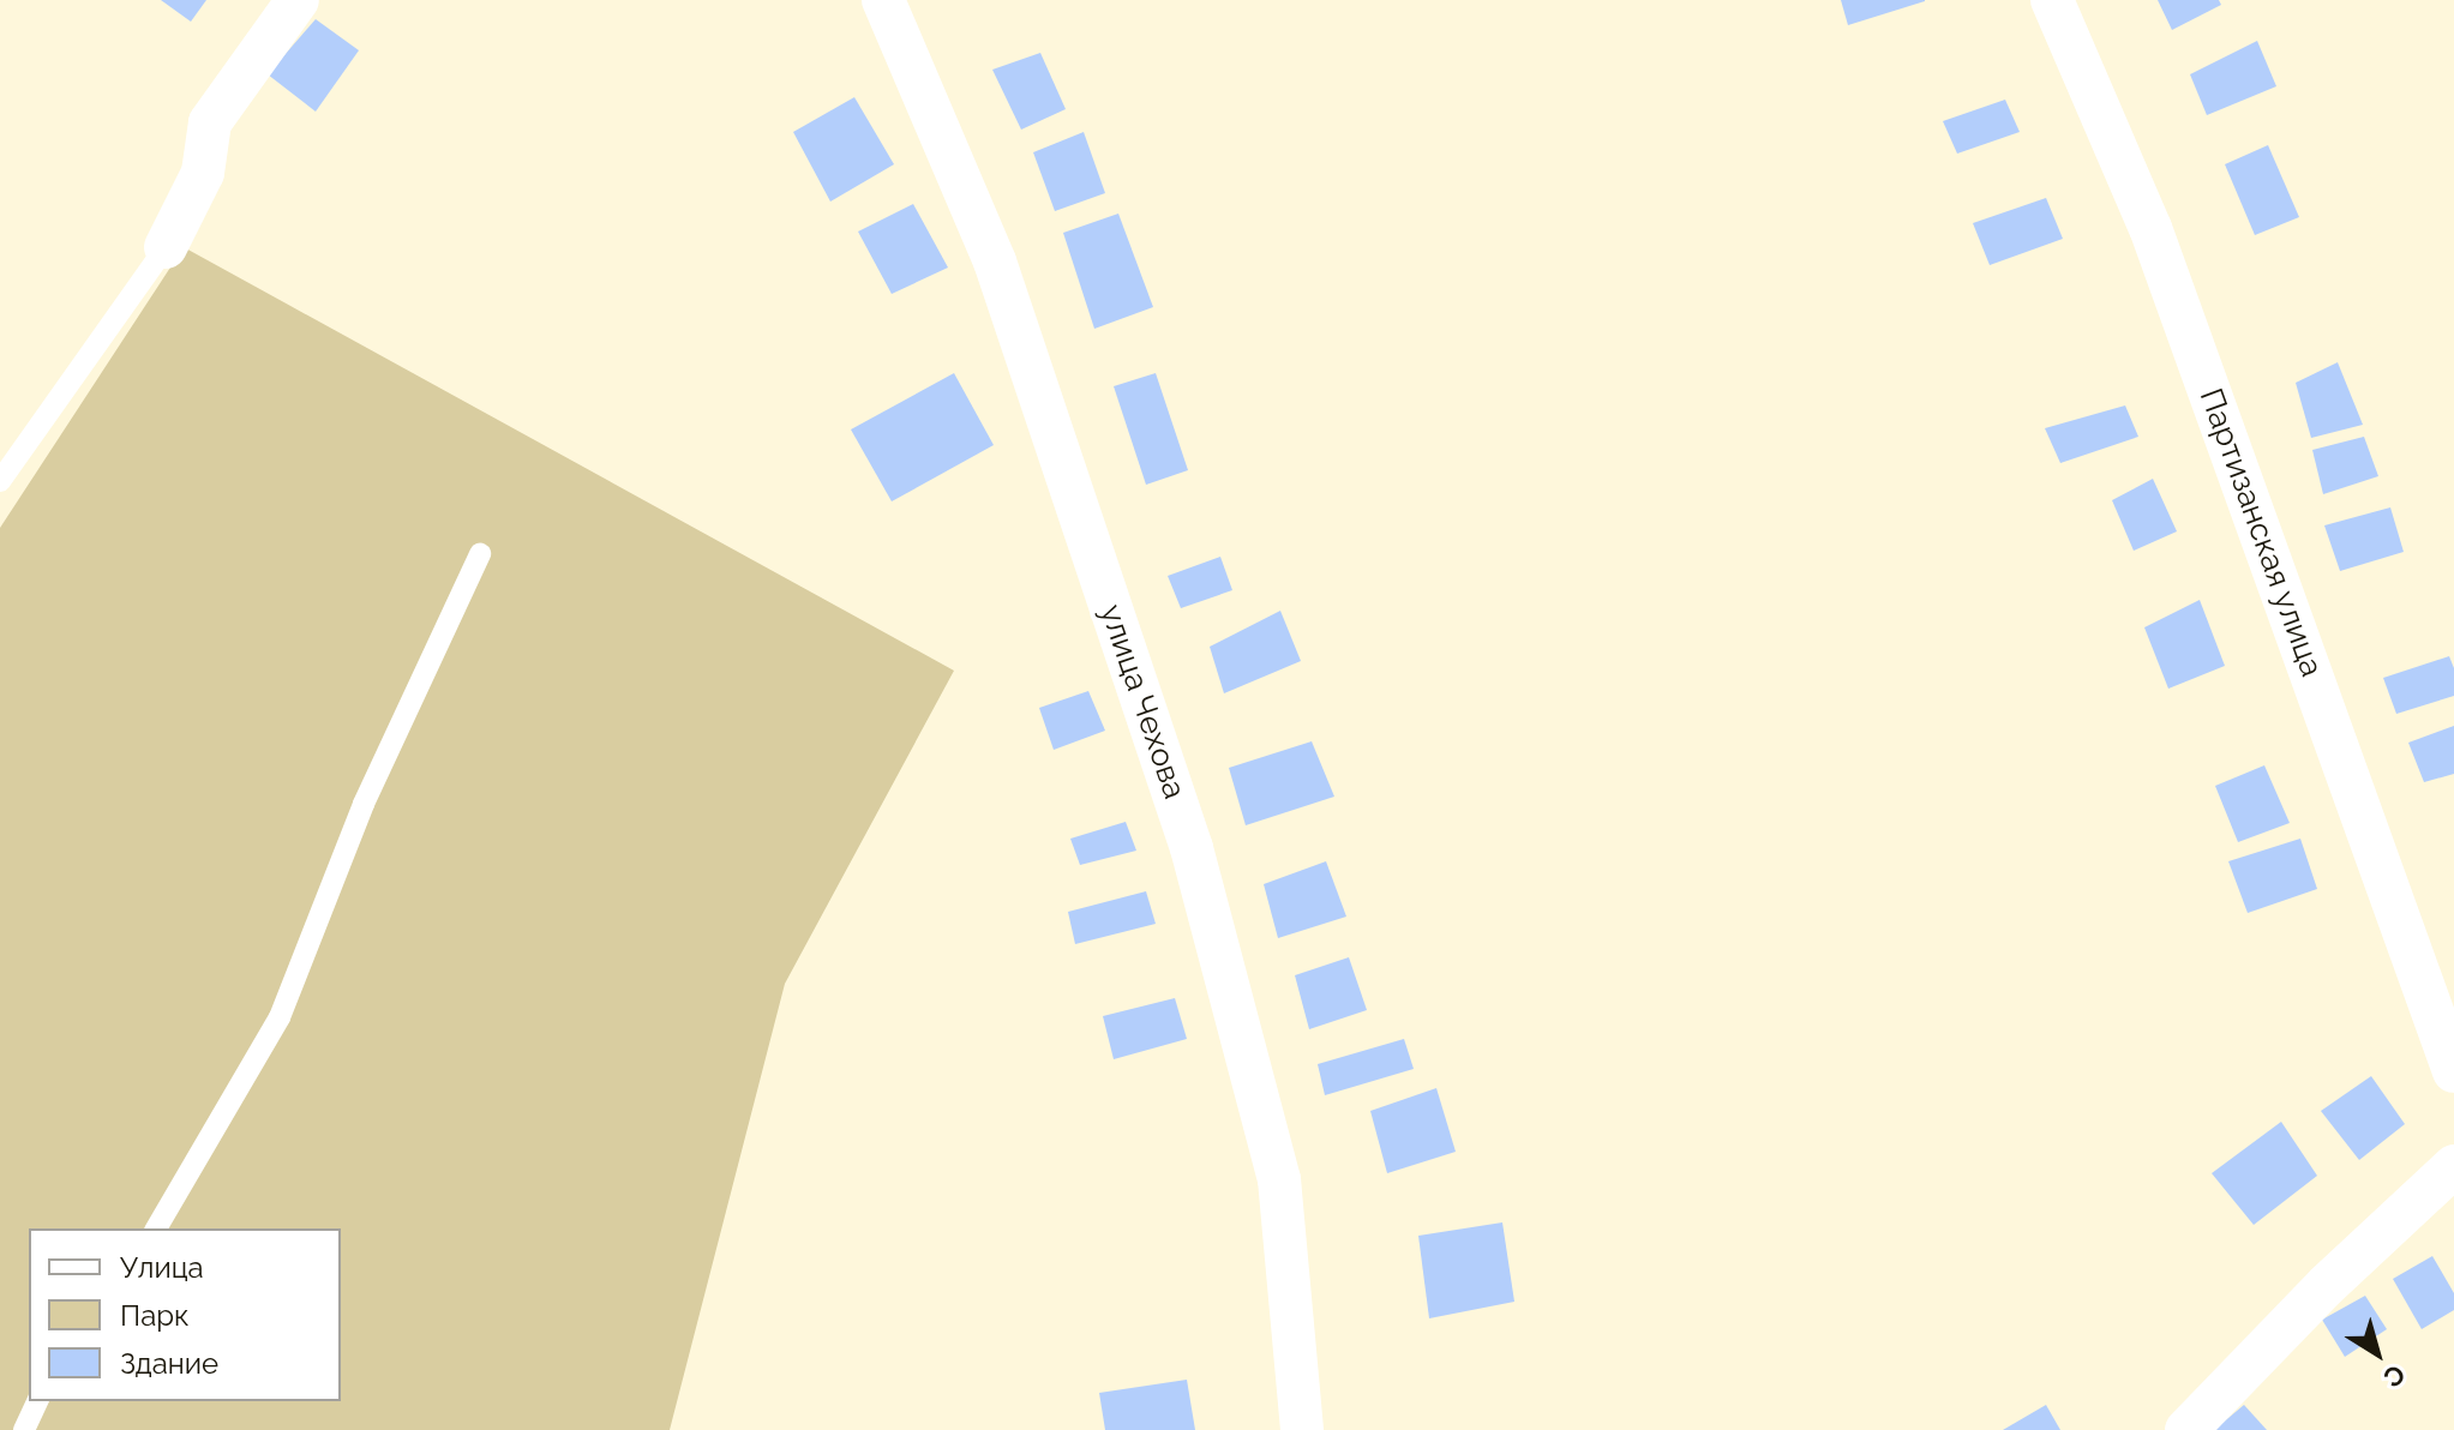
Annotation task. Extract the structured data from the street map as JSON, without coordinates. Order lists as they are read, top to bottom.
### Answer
{
  "streets": {
    "street": ["Партизанская улица", "улица Чехова"]
  },
  "legend": ["Улица", "Парк", "Здание"],
  "north": "bottom right"
}
